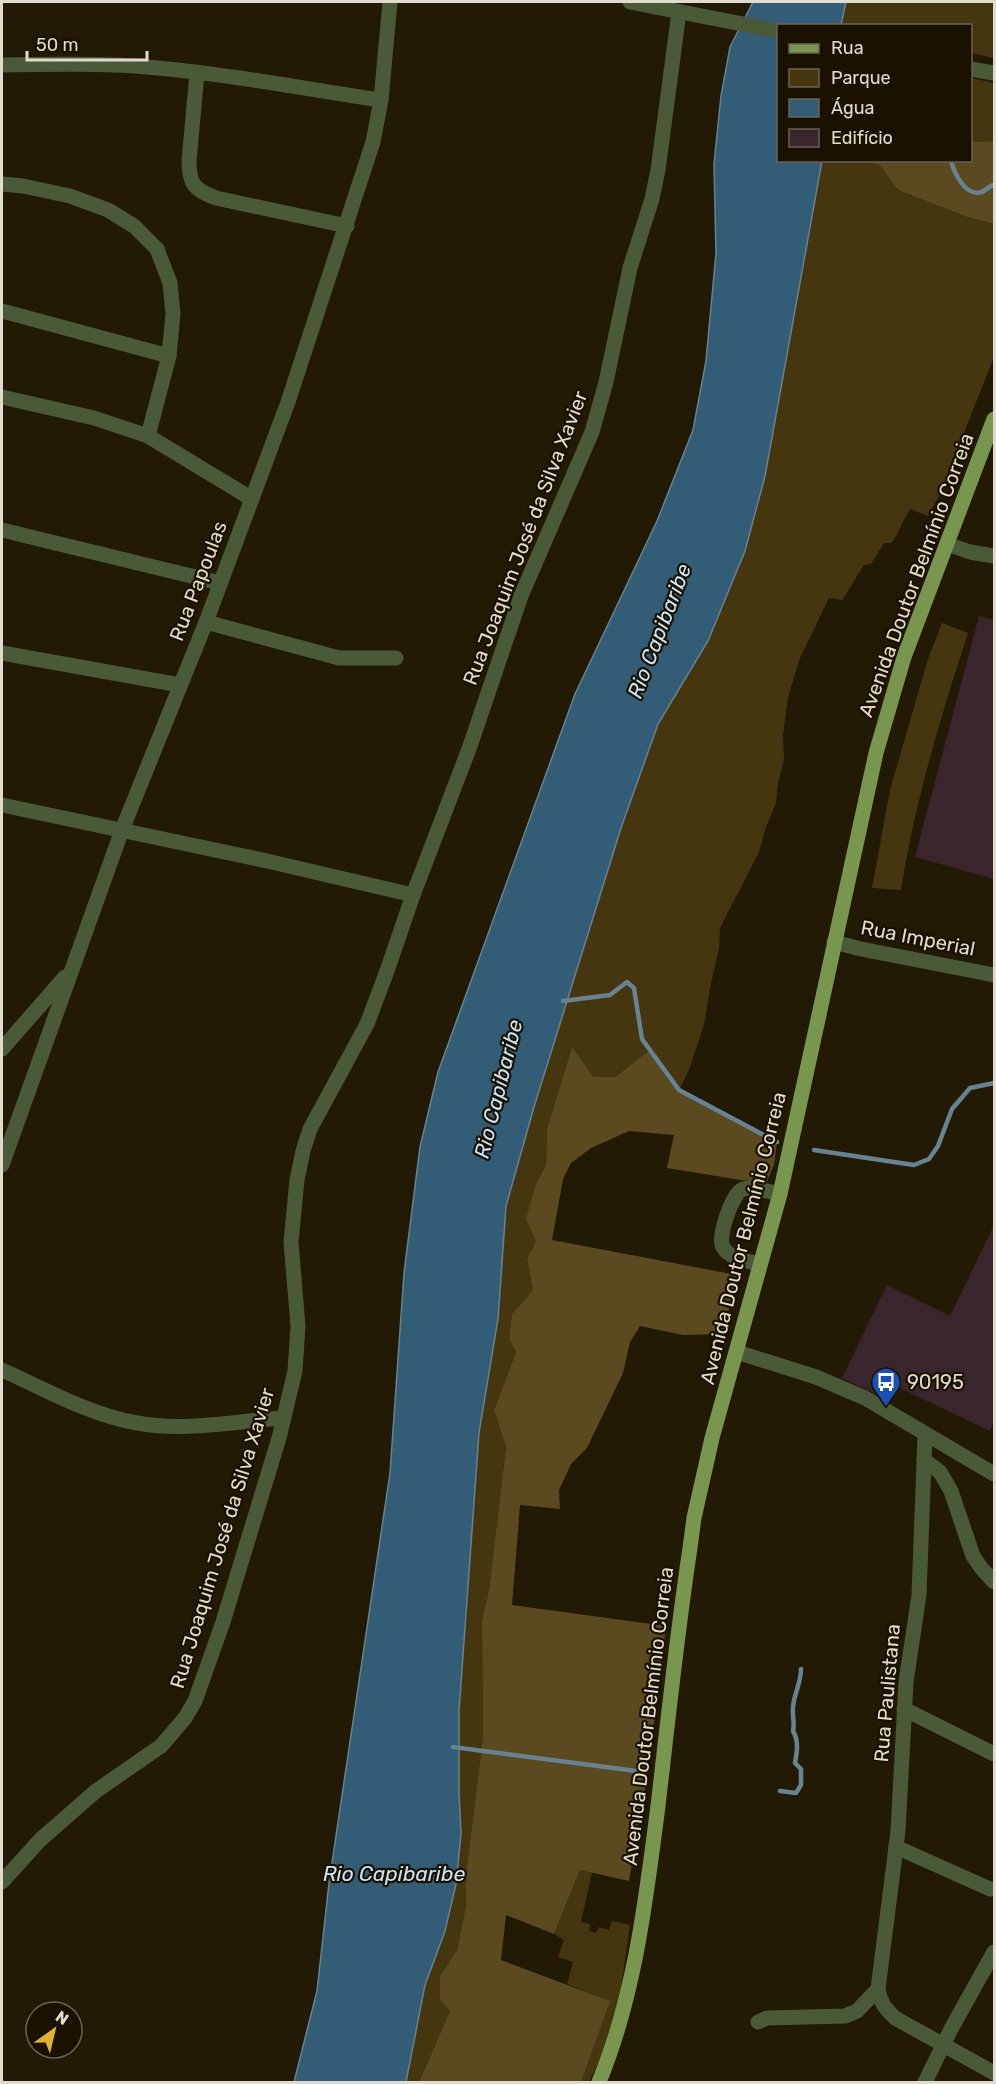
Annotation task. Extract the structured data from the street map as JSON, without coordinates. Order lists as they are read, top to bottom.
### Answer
{
  "streets": {
    "main road": ["Avenida Doutor Belmínio Correia"],
    "street": [
      "Rua Joaquim José da Silva Xavier",
      "Rua Papoulas",
      "Rua Imperial",
      "Rua Paulistana"
    ]
  },
  "crossings": [
    ["Avenida Doutor Belmínio Correia", "Rua Imperial"]
  ],
  "water": ["Rio Capibaribe"],
  "places": {
    "bus stop": ["90195"]
  },
  "legend": [
    "Rua",
    "Parque",
    "Água",
    "Edifício"
  ],
  "scale_bar": "50 m",
  "north": "top right"
}
